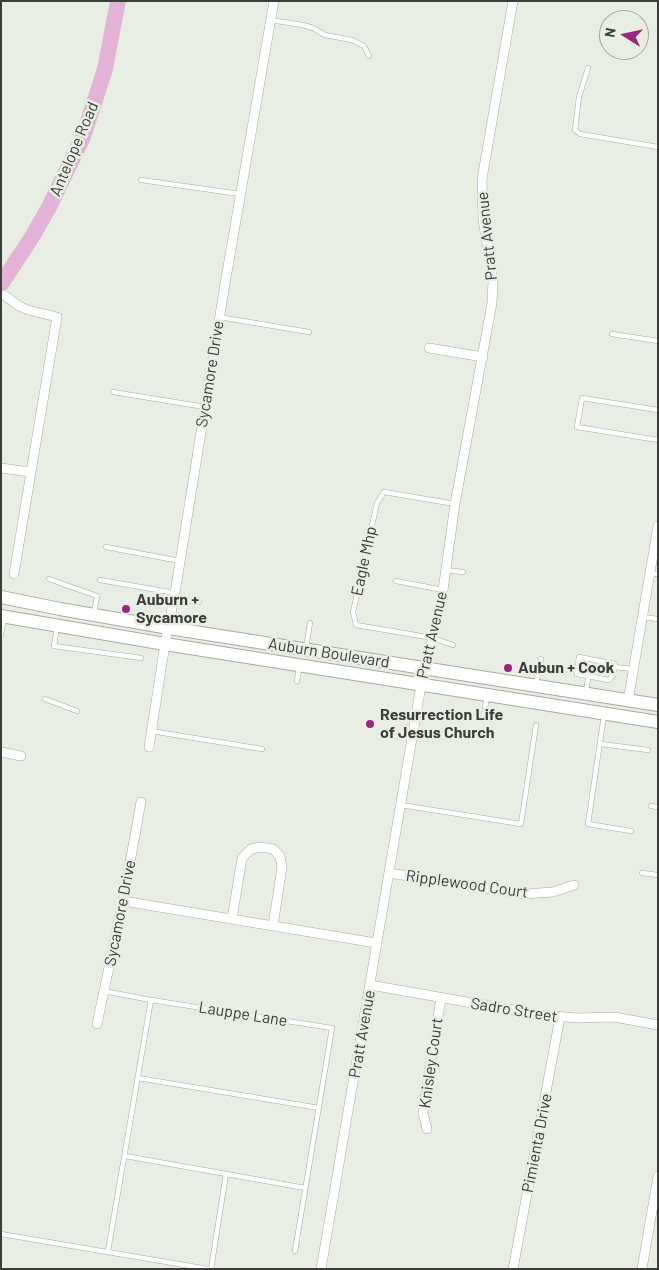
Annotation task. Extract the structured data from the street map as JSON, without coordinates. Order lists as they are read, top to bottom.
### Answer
{
  "streets": {
    "main road": ["Antelope Road", "Auburn Boulevard"],
    "street": [
      "Pratt Avenue",
      "Sycamore Drive",
      "Ripplewood Court",
      "Sadro Street",
      "Knisley Court",
      "Pimienta Drive"
    ],
    "lane": ["Eagle Mhp", "Lauppe Lane"]
  },
  "crossings": [
    ["Pratt Avenue", "Eagle Mhp"],
    ["Pratt Avenue", "Auburn Boulevard"],
    ["Pratt Avenue", "Ripplewood Court"],
    ["Pratt Avenue", "Sadro Street"],
    ["Sycamore Drive", "Auburn Boulevard"],
    ["Sadro Street", "Knisley Court"],
    ["Sadro Street", "Pimienta Drive"]
  ],
  "places": ["Auburn + Sycamore", "Aubun + Cook", "Resurrection Life of Jesus Church"],
  "north": "left"
}
